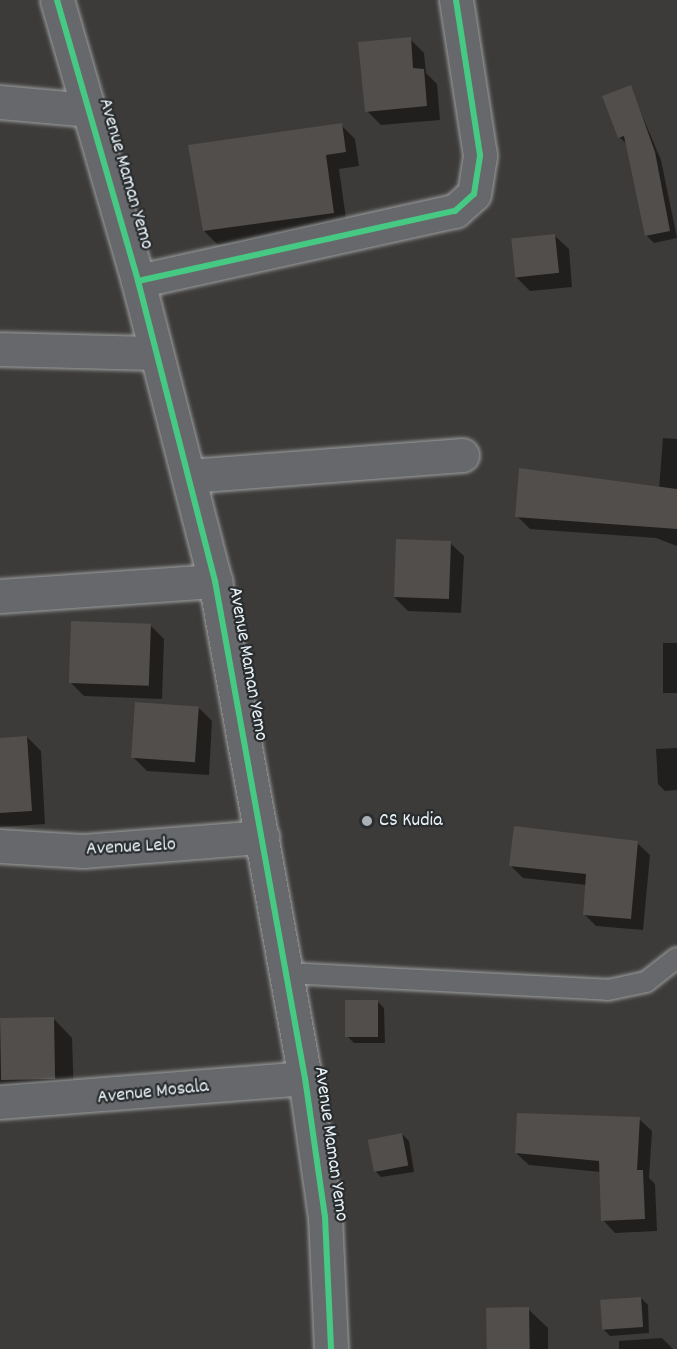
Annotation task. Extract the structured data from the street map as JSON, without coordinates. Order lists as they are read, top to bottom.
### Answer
{
  "streets": {
    "street": ["Avenue Maman Yemo", "Avenue Lelo", "Avenue Mosala"]
  },
  "crossings": [
    ["Avenue Maman Yemo", "Avenue Lelo"],
    ["Avenue Maman Yemo", "Avenue Mosala"]
  ],
  "places": ["CS Kudia"]
}
